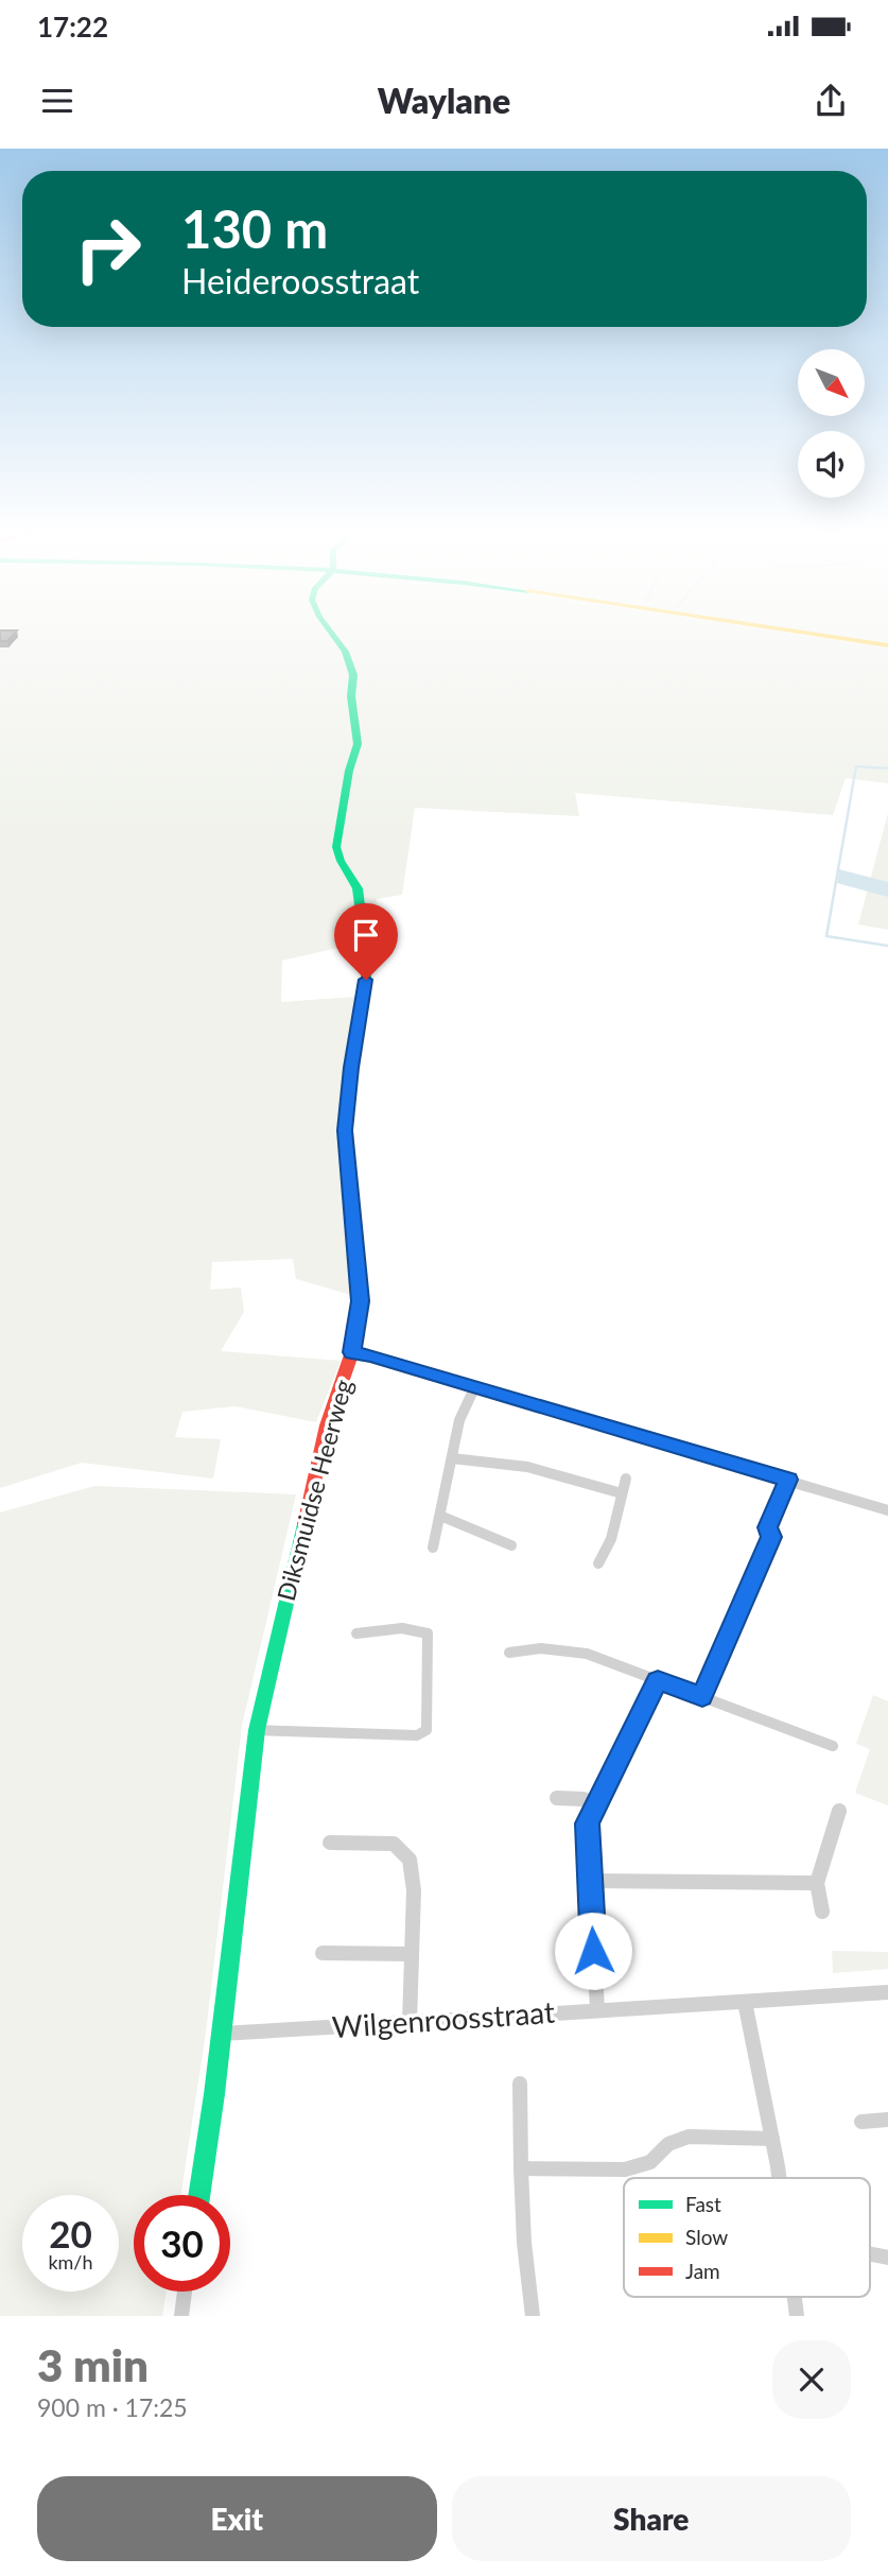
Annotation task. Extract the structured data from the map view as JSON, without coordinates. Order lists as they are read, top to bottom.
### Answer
{
  "streets": {
    "main road": ["Diksmuidse Heerweg"],
    "street": ["Wilgenroosstraat"]
  },
  "crossings": [
    ["Diksmuidse Heerweg", "Wilgenroosstraat"]
  ],
  "legend": ["Fast", "Slow", "Jam"],
  "north": "bottom right",
  "page": {
    "status": "17:22",
    "header": "Waylane",
    "turn": ["130 m", "Heideroosstraat"],
    "speed": "20 km/h",
    "limit": "30",
    "heading": ["3 min", "900 m · 17:25"],
    "buttons": ["Exit", "Share"]
  }
}
